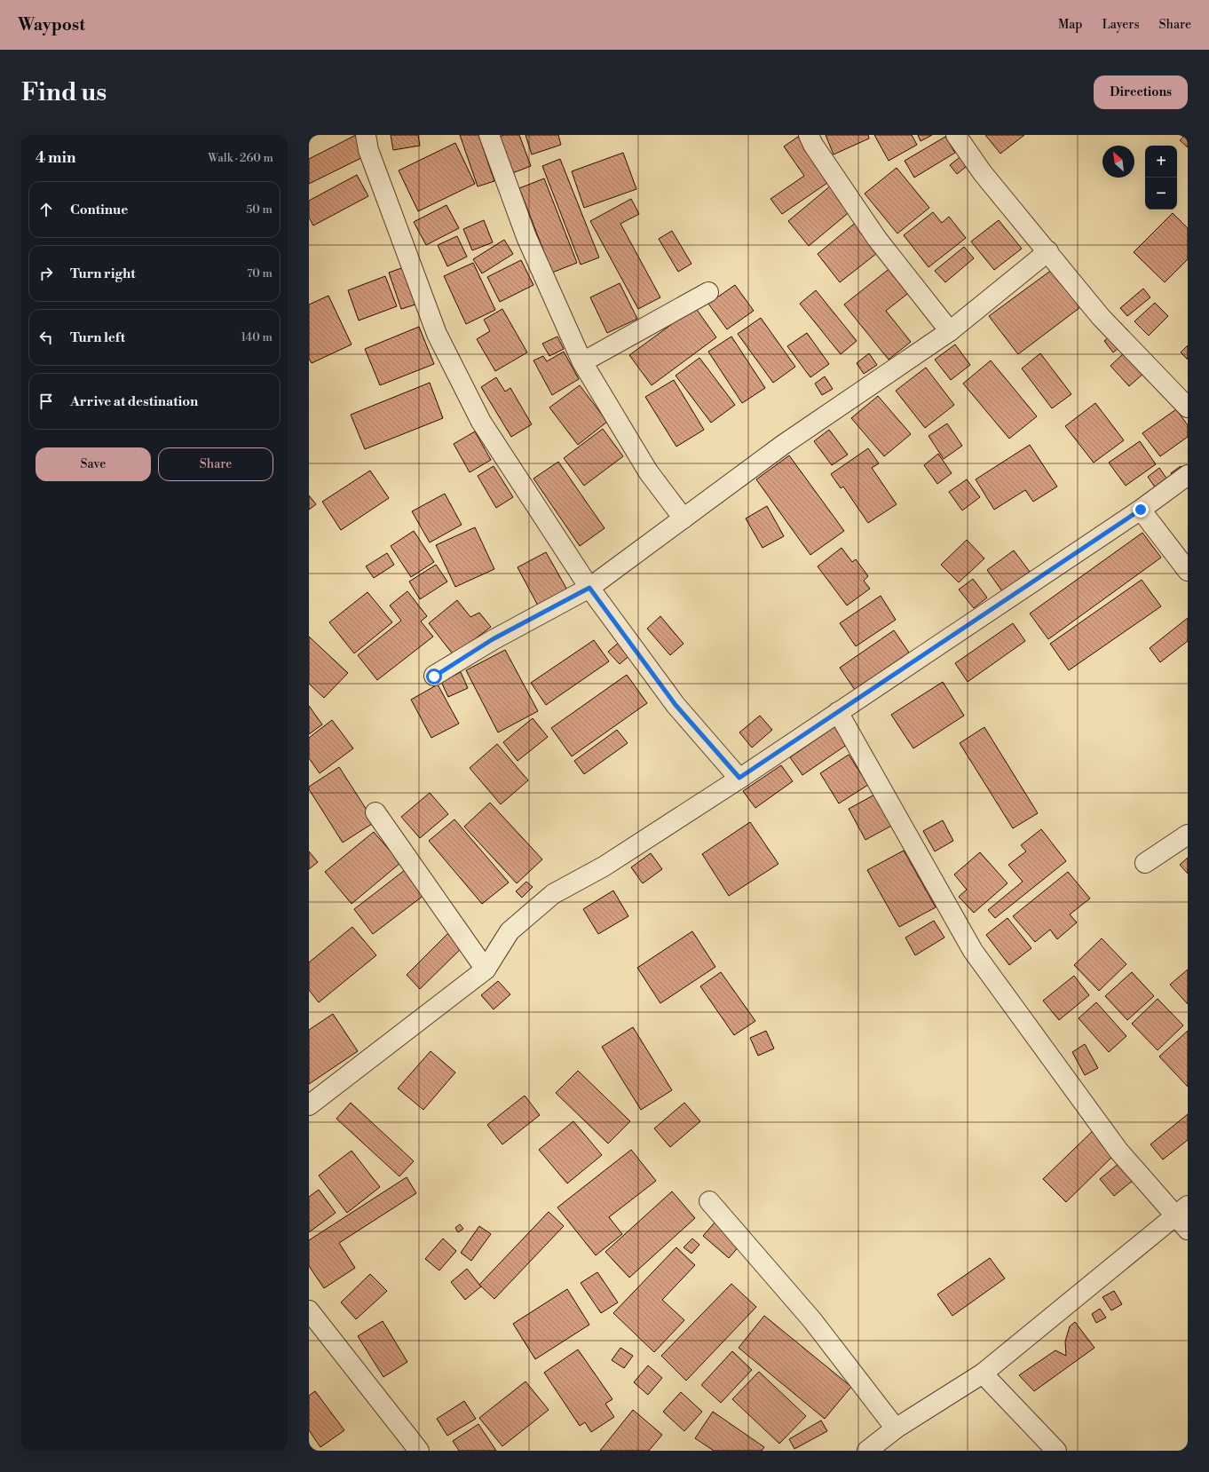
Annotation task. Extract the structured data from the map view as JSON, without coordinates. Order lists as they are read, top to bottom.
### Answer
{
  "north": "top left",
  "page": {
    "header": "Waypost",
    "nav": ["Map", "Layers", "Share"],
    "buttons": [
      "Directions",
      ["Save", "Share"]
    ],
    "title": "Find us",
    "heading": ["4 min", "Walk · 260 m"],
    "map_buttons": ["+", "−"],
    "list": [
      ["Continue", "50 m"],
      ["Turn right", "70 m"],
      ["Turn left", "140 m"],
      "Arrive at destination"
    ]
  }
}
